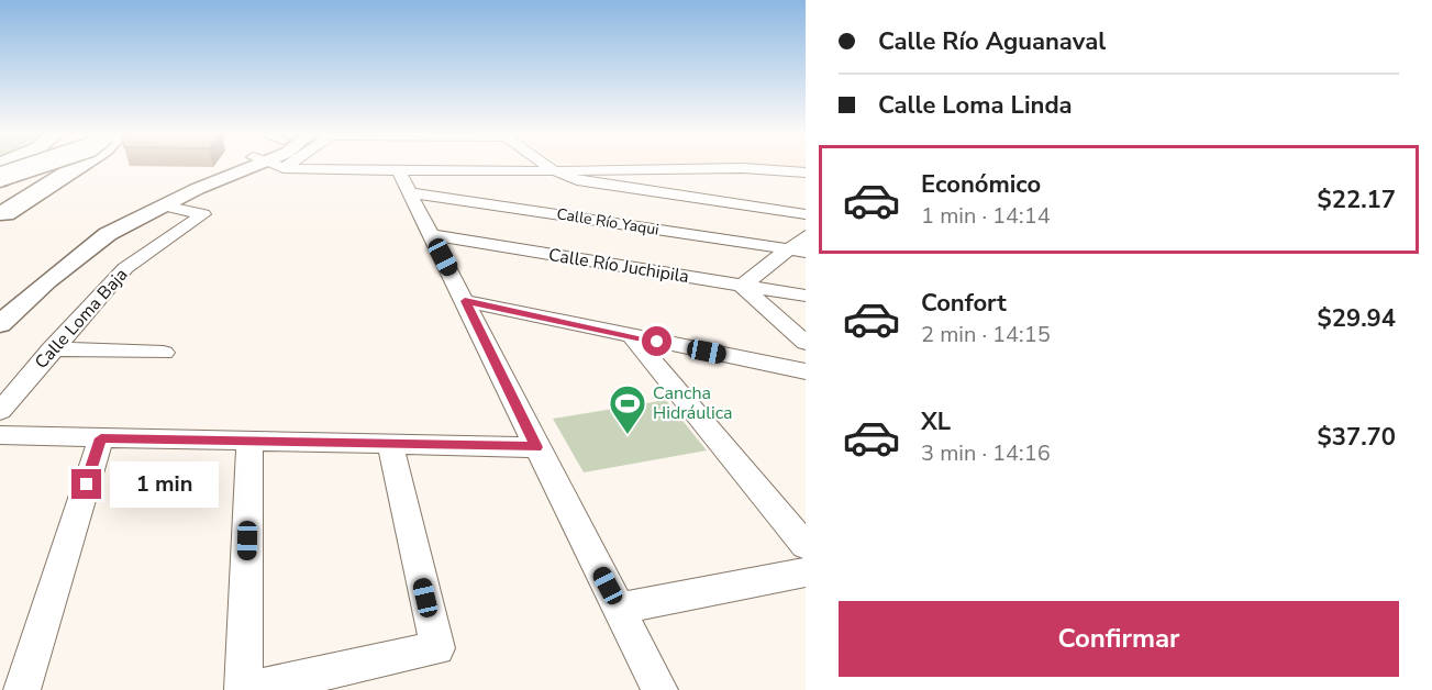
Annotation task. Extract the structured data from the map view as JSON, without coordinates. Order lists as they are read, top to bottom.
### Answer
{
  "streets": {
    "street": ["Calle Río Yaqui", "Calle Río Juchipila", "Calle Loma Baja"]
  },
  "places": {
    "sports": ["Cancha Hidráulica"]
  },
  "page": {
    "banner": ["Calle Río Aguanaval", "Calle Loma Linda"],
    "list": [
      {
        "name": "Económico",
        "note": "1 min · 14:14",
        "value": "$22.17"
      },
      {
        "name": "Confort",
        "note": "2 min · 14:15",
        "value": "$29.94"
      },
      {
        "name": "XL",
        "note": "3 min · 14:16",
        "value": "$37.70"
      }
    ],
    "bubble": "1 min",
    "buttons": "Confirmar"
  }
}
